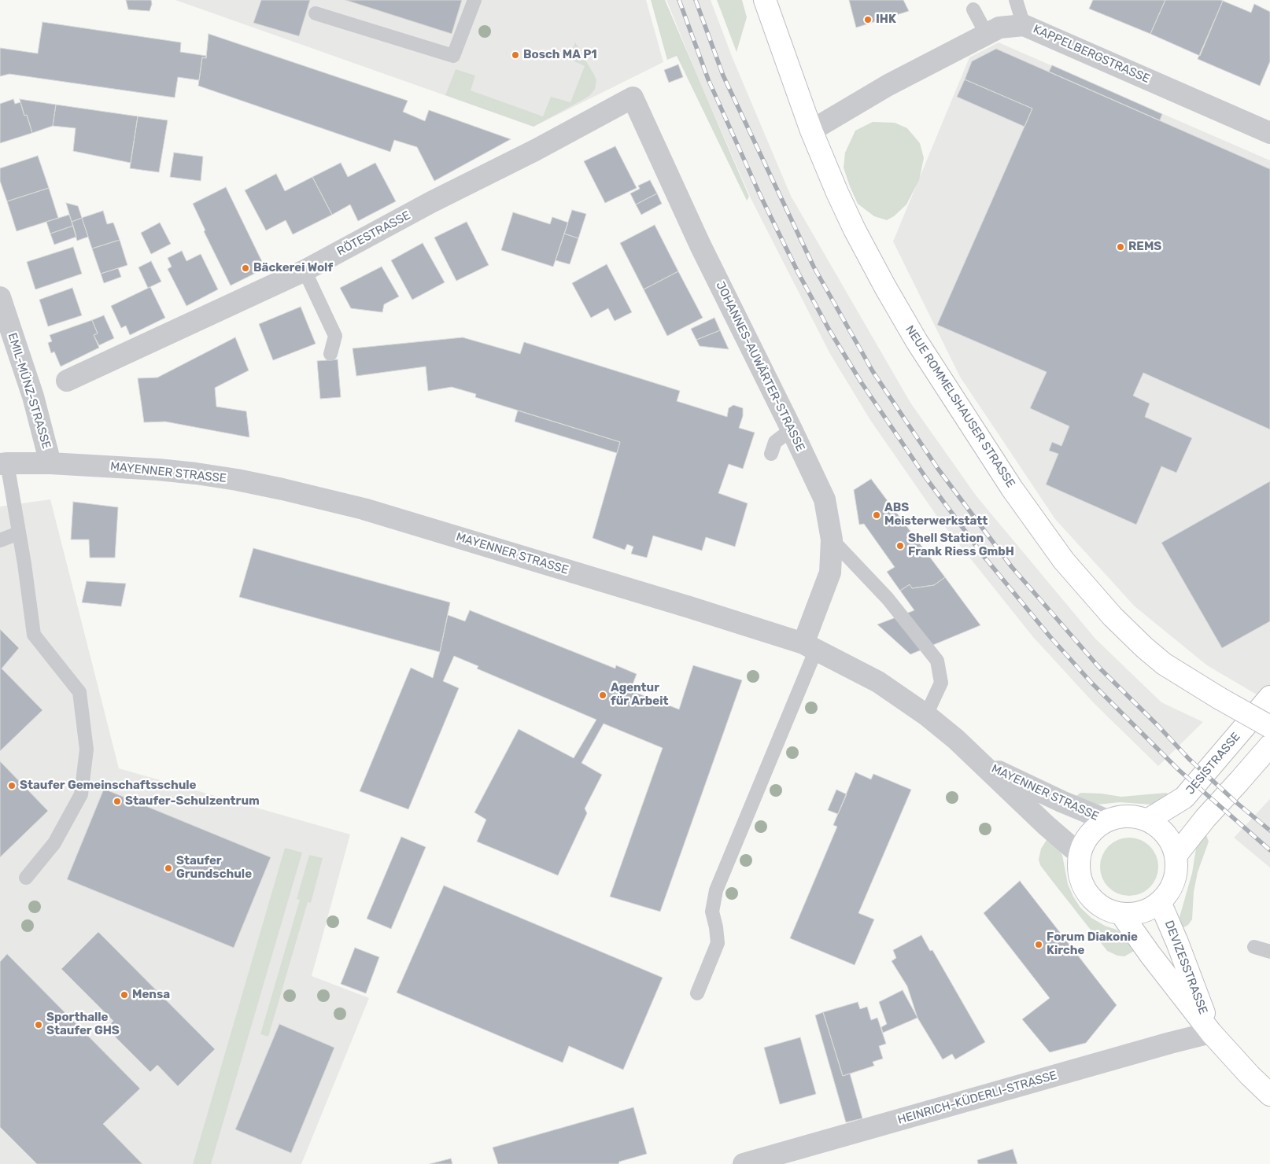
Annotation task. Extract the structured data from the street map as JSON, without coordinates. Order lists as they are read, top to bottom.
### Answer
{
  "streets": {
    "street": [
      "KAPPELBERGSTRASSE",
      "RÖTESTRASSE",
      "JOHANNES-AUWÄRTER-STRASSE",
      "EMIL-MÜNZ-STRASSE",
      "NEUE ROMMELSHAUSER STRASSE",
      "MAYENNER STRASSE",
      "JESISTRASSE",
      "DEVIZESSTRASSE",
      "HEINRICH-KÜDERLI-STRASSE"
    ]
  },
  "crossings": [
    ["KAPPELBERGSTRASSE", "NEUE ROMMELSHAUSER STRASSE"],
    ["RÖTESTRASSE", "JOHANNES-AUWÄRTER-STRASSE"],
    ["JOHANNES-AUWÄRTER-STRASSE", "MAYENNER STRASSE"],
    ["EMIL-MÜNZ-STRASSE", "MAYENNER STRASSE"],
    ["MAYENNER STRASSE", "JESISTRASSE"],
    ["MAYENNER STRASSE", "DEVIZESSTRASSE"],
    ["JESISTRASSE", "DEVIZESSTRASSE"],
    ["DEVIZESSTRASSE", "HEINRICH-KÜDERLI-STRASSE"]
  ],
  "places": [
    "IHK",
    "Bosch MA P1",
    "REMS",
    "Bäckerei Wolf",
    "ABS Meisterwerkstatt",
    "Shell Station Frank Riess GmbH",
    "Agentur für Arbeit",
    "Staufer Gemeinschaftsschule",
    "Staufer-Schulzentrum",
    "Staufer Grundschule",
    "Forum Diakonie Kirche",
    "Mensa",
    "Sporthalle Staufer GHS"
  ]
}
